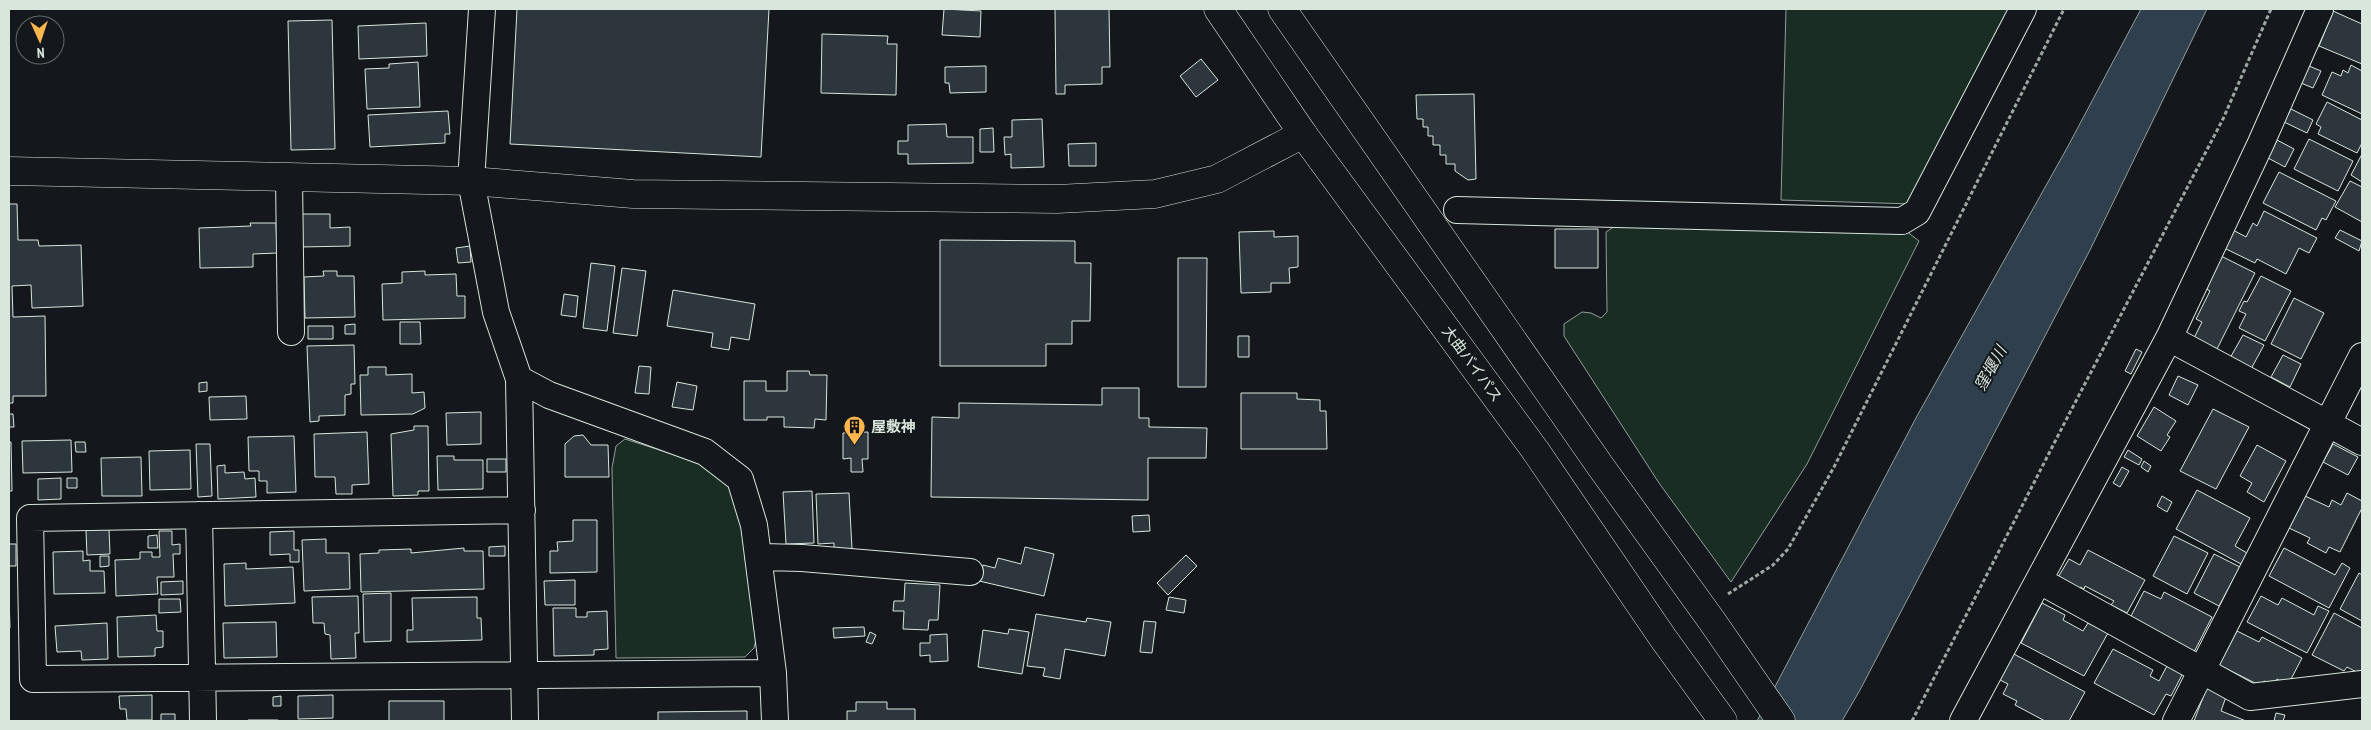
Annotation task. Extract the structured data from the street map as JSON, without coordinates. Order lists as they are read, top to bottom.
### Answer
{
  "streets": {
    "main road": ["大曲バイパス"]
  },
  "water": ["窪堰川"],
  "places": {
    "building": ["屋敷神"]
  },
  "north": "bottom"
}
